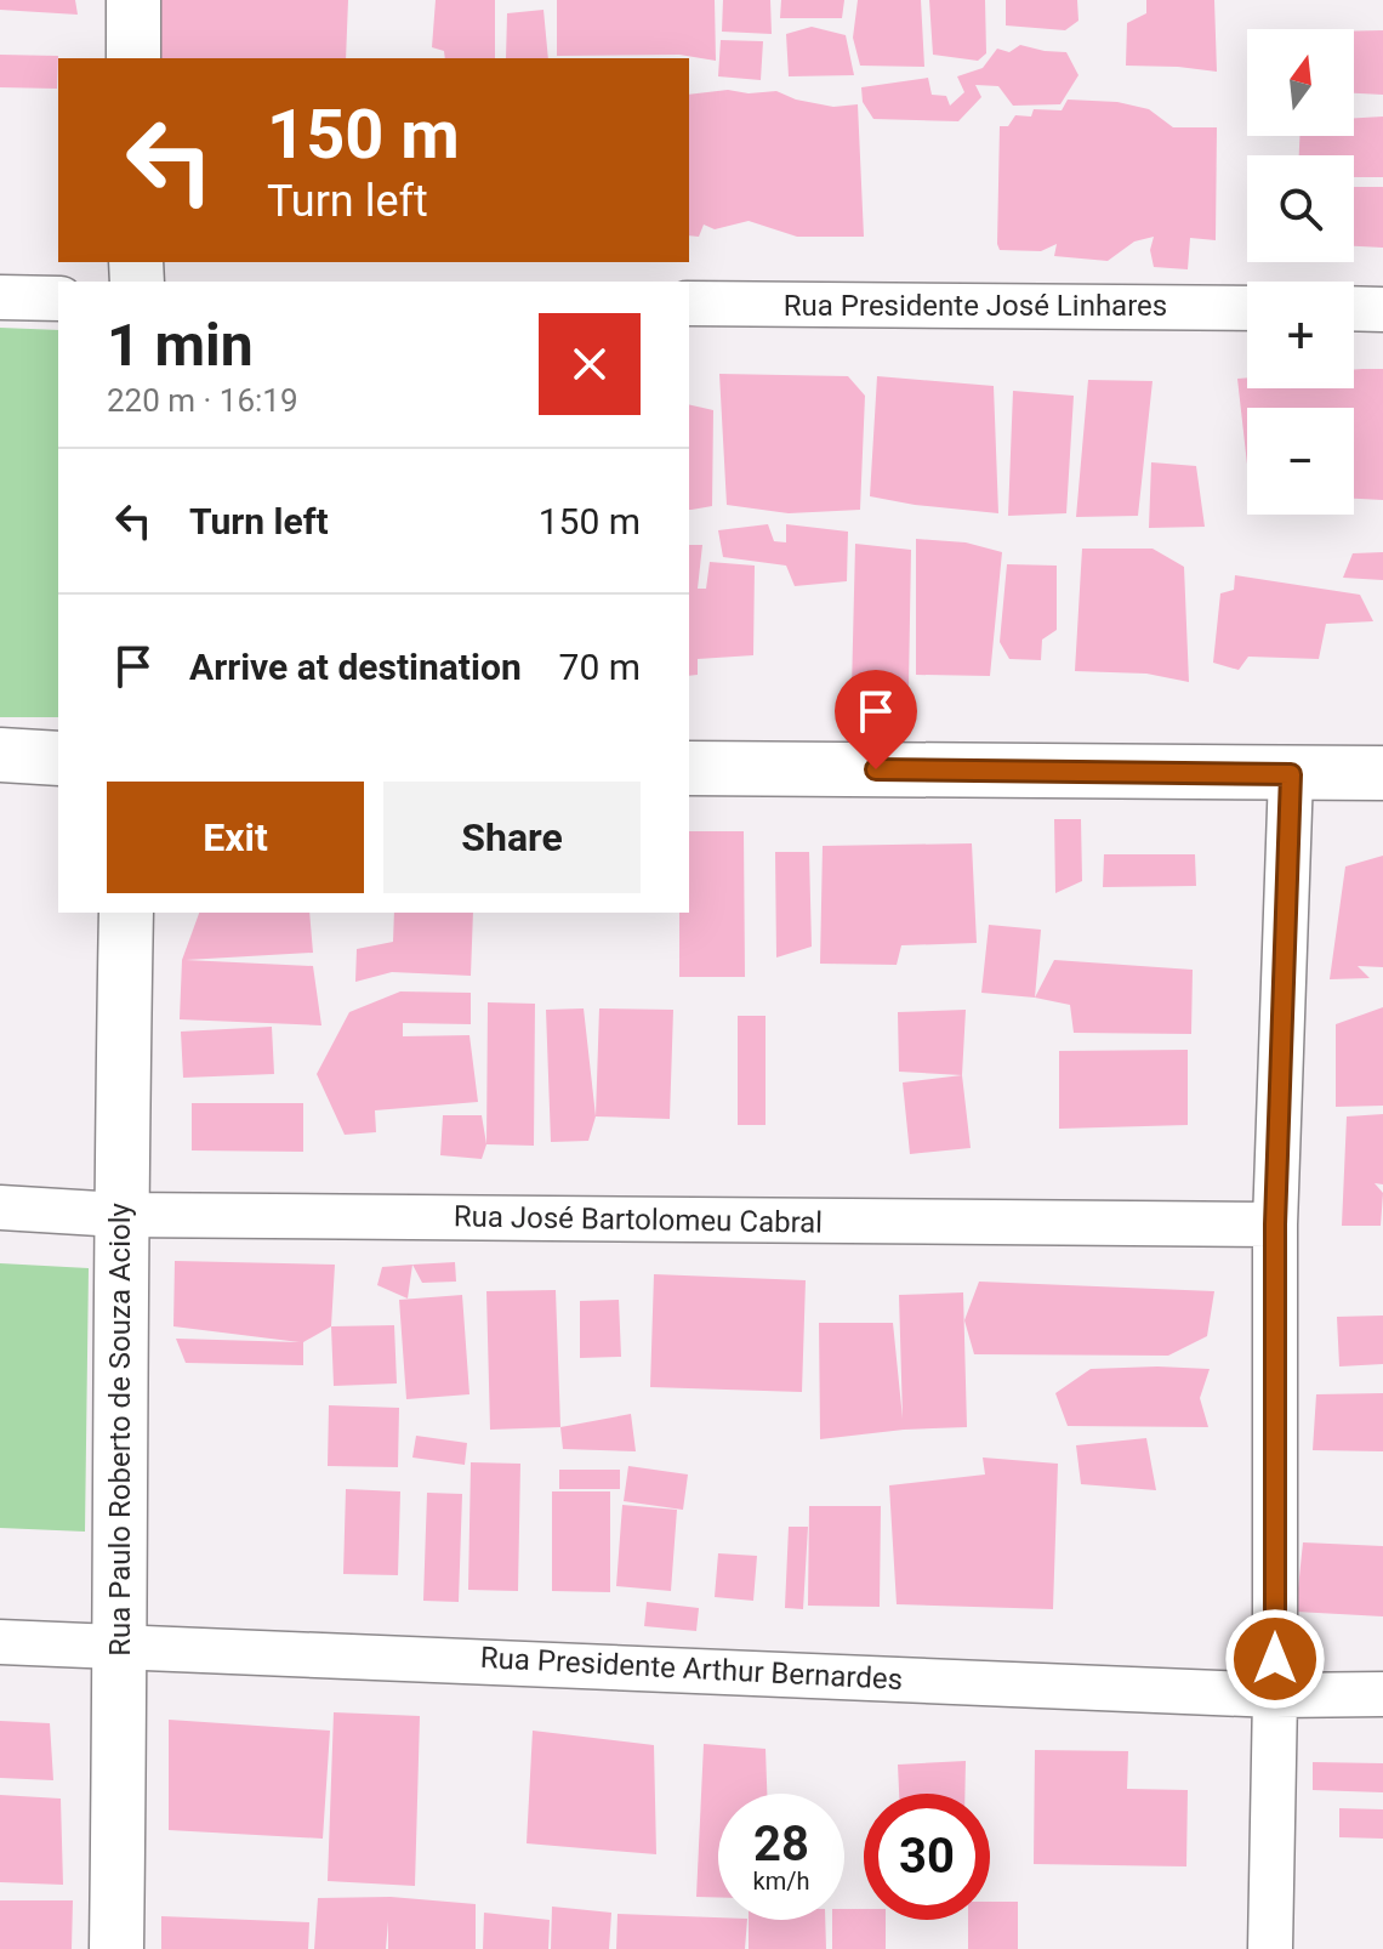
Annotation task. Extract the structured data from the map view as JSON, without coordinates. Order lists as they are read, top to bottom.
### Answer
{
  "streets": {
    "street": [
      "Rua Presidente José Linhares",
      "Rua José Bartolomeu Cabral",
      "Rua Paulo Roberto de Souza Acioly",
      "Rua Presidente Arthur Bernardes"
    ]
  },
  "crossings": [
    ["Rua José Bartolomeu Cabral", "Rua Paulo Roberto de Souza Acioly"],
    ["Rua Paulo Roberto de Souza Acioly", "Rua Presidente Arthur Bernardes"]
  ],
  "north": "top",
  "page": {
    "map_buttons": ["+", "−"],
    "turn": ["150 m", "Turn left"],
    "heading": ["1 min", "220 m · 16:19"],
    "list": [
      {
        "name": "Turn left",
        "value": "150 m"
      },
      {
        "name": "Arrive at destination",
        "value": "70 m"
      }
    ],
    "buttons": ["Exit", "Share"],
    "speed": "28 km/h",
    "limit": "30"
  }
}
